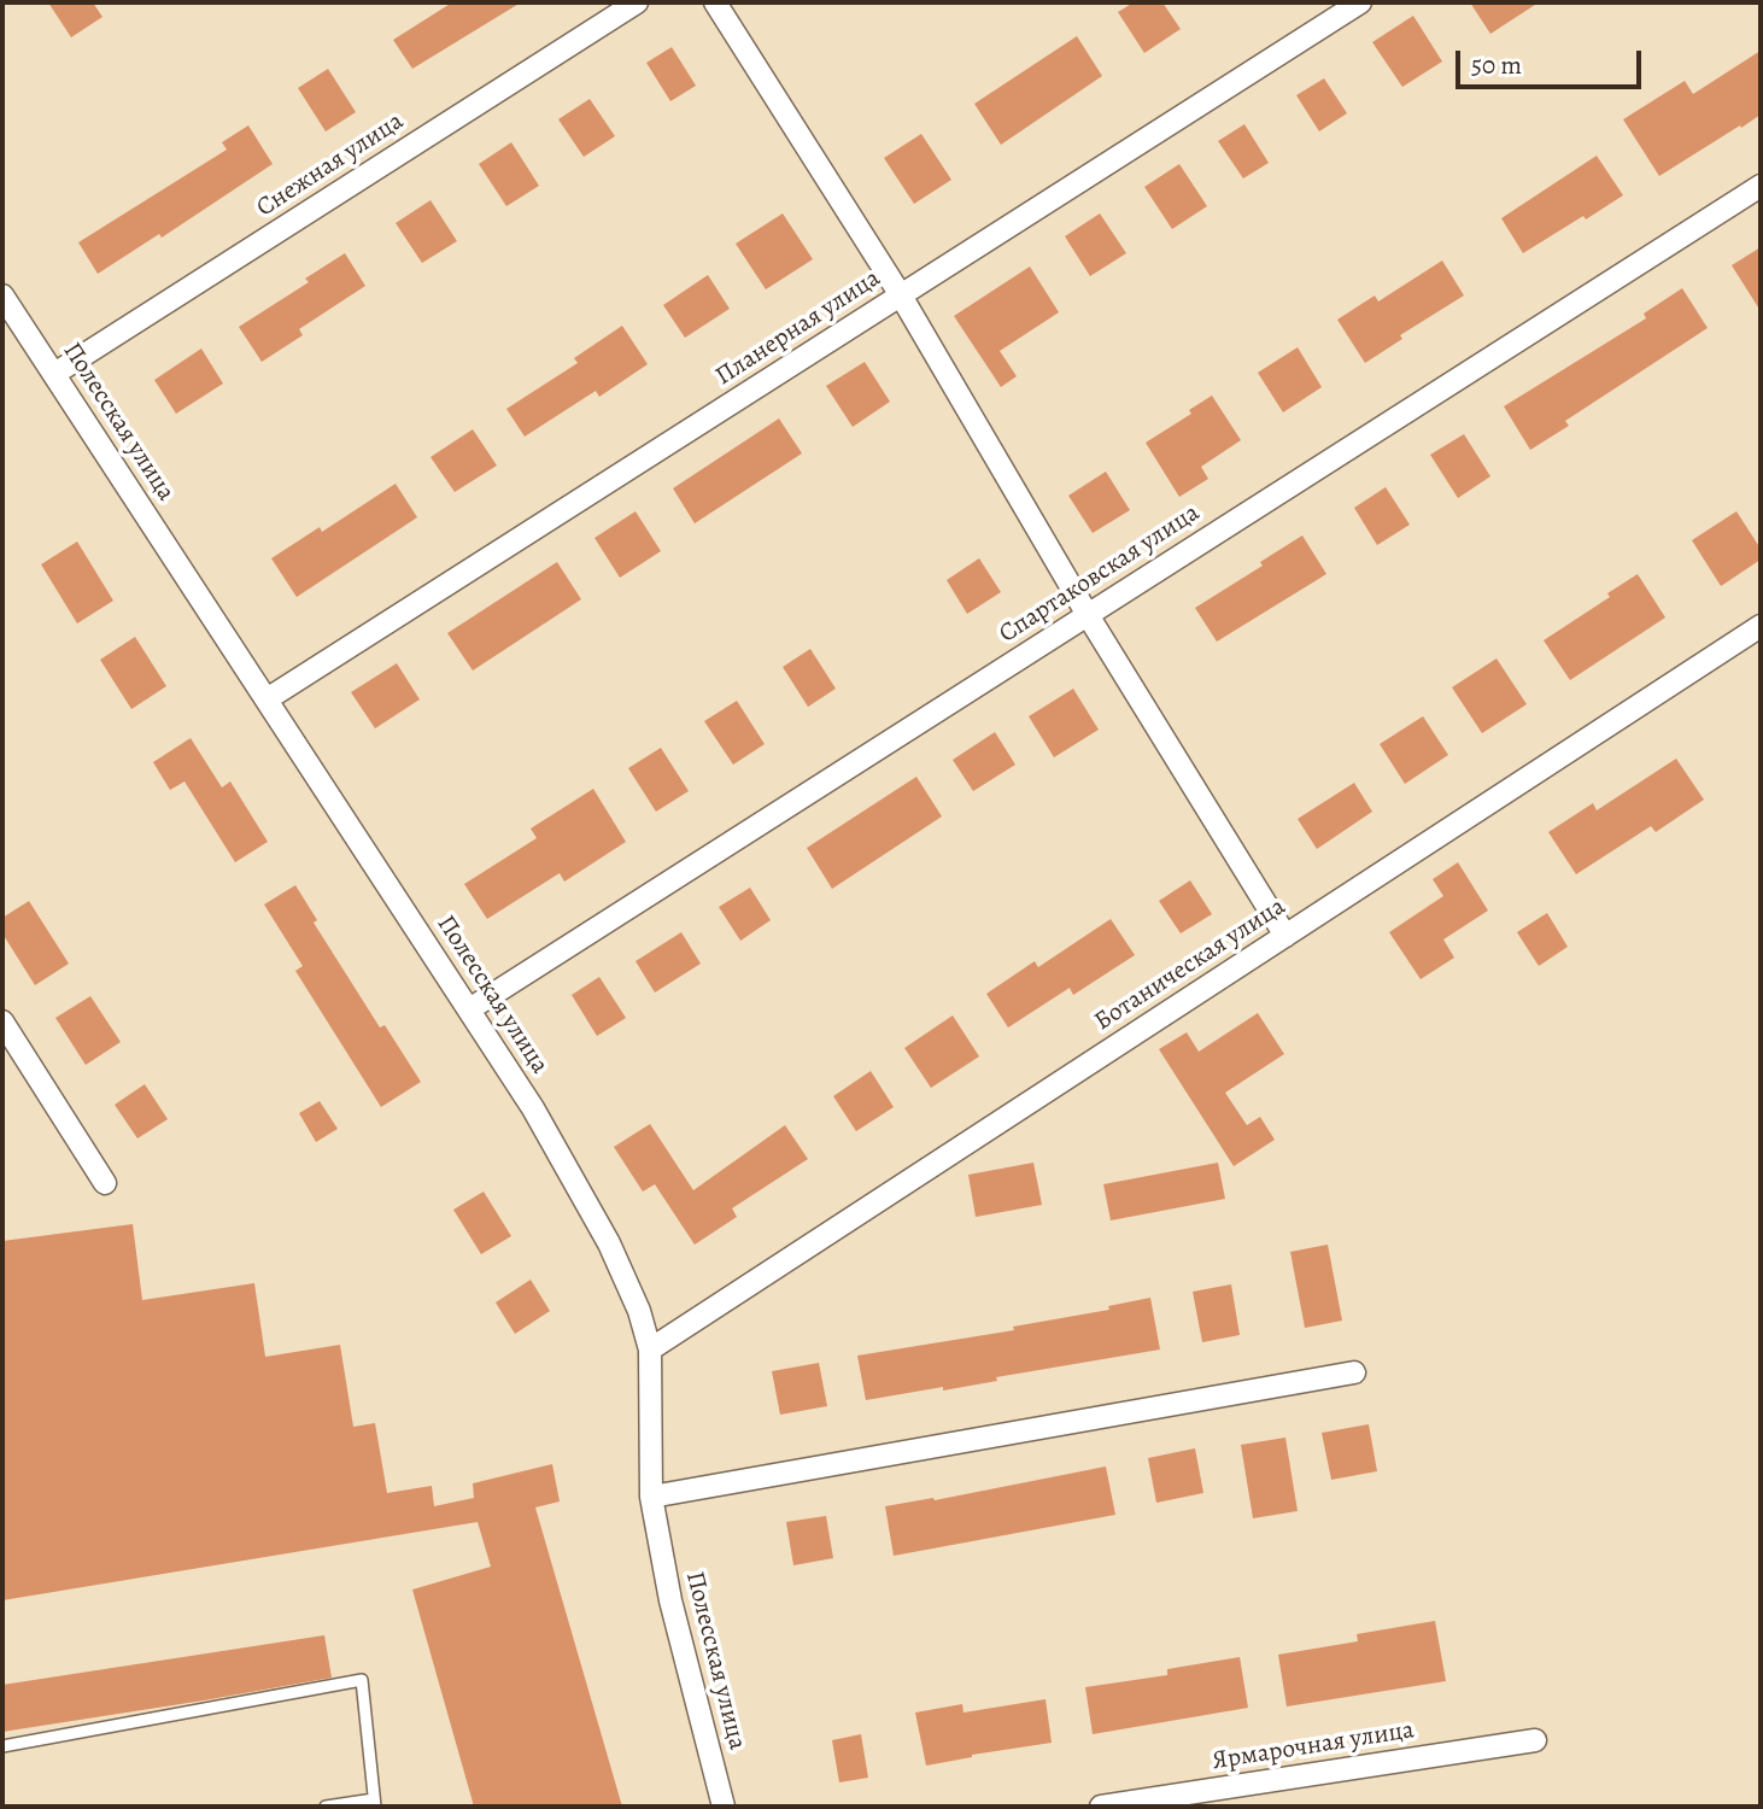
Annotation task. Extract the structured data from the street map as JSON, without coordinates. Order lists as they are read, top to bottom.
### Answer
{
  "streets": {
    "street": [
      "Снежная улица",
      "Планерная улица",
      "Полесская улица",
      "Спартаковская улица",
      "Ботаническая улица",
      "Ярмарочная улица"
    ]
  },
  "crossings": [
    ["Снежная улица", "Полесская улица"],
    ["Планерная улица", "Полесская улица"],
    ["Полесская улица", "Спартаковская улица"],
    ["Полесская улица", "Ботаническая улица"]
  ],
  "scale_bar": "50 m"
}
